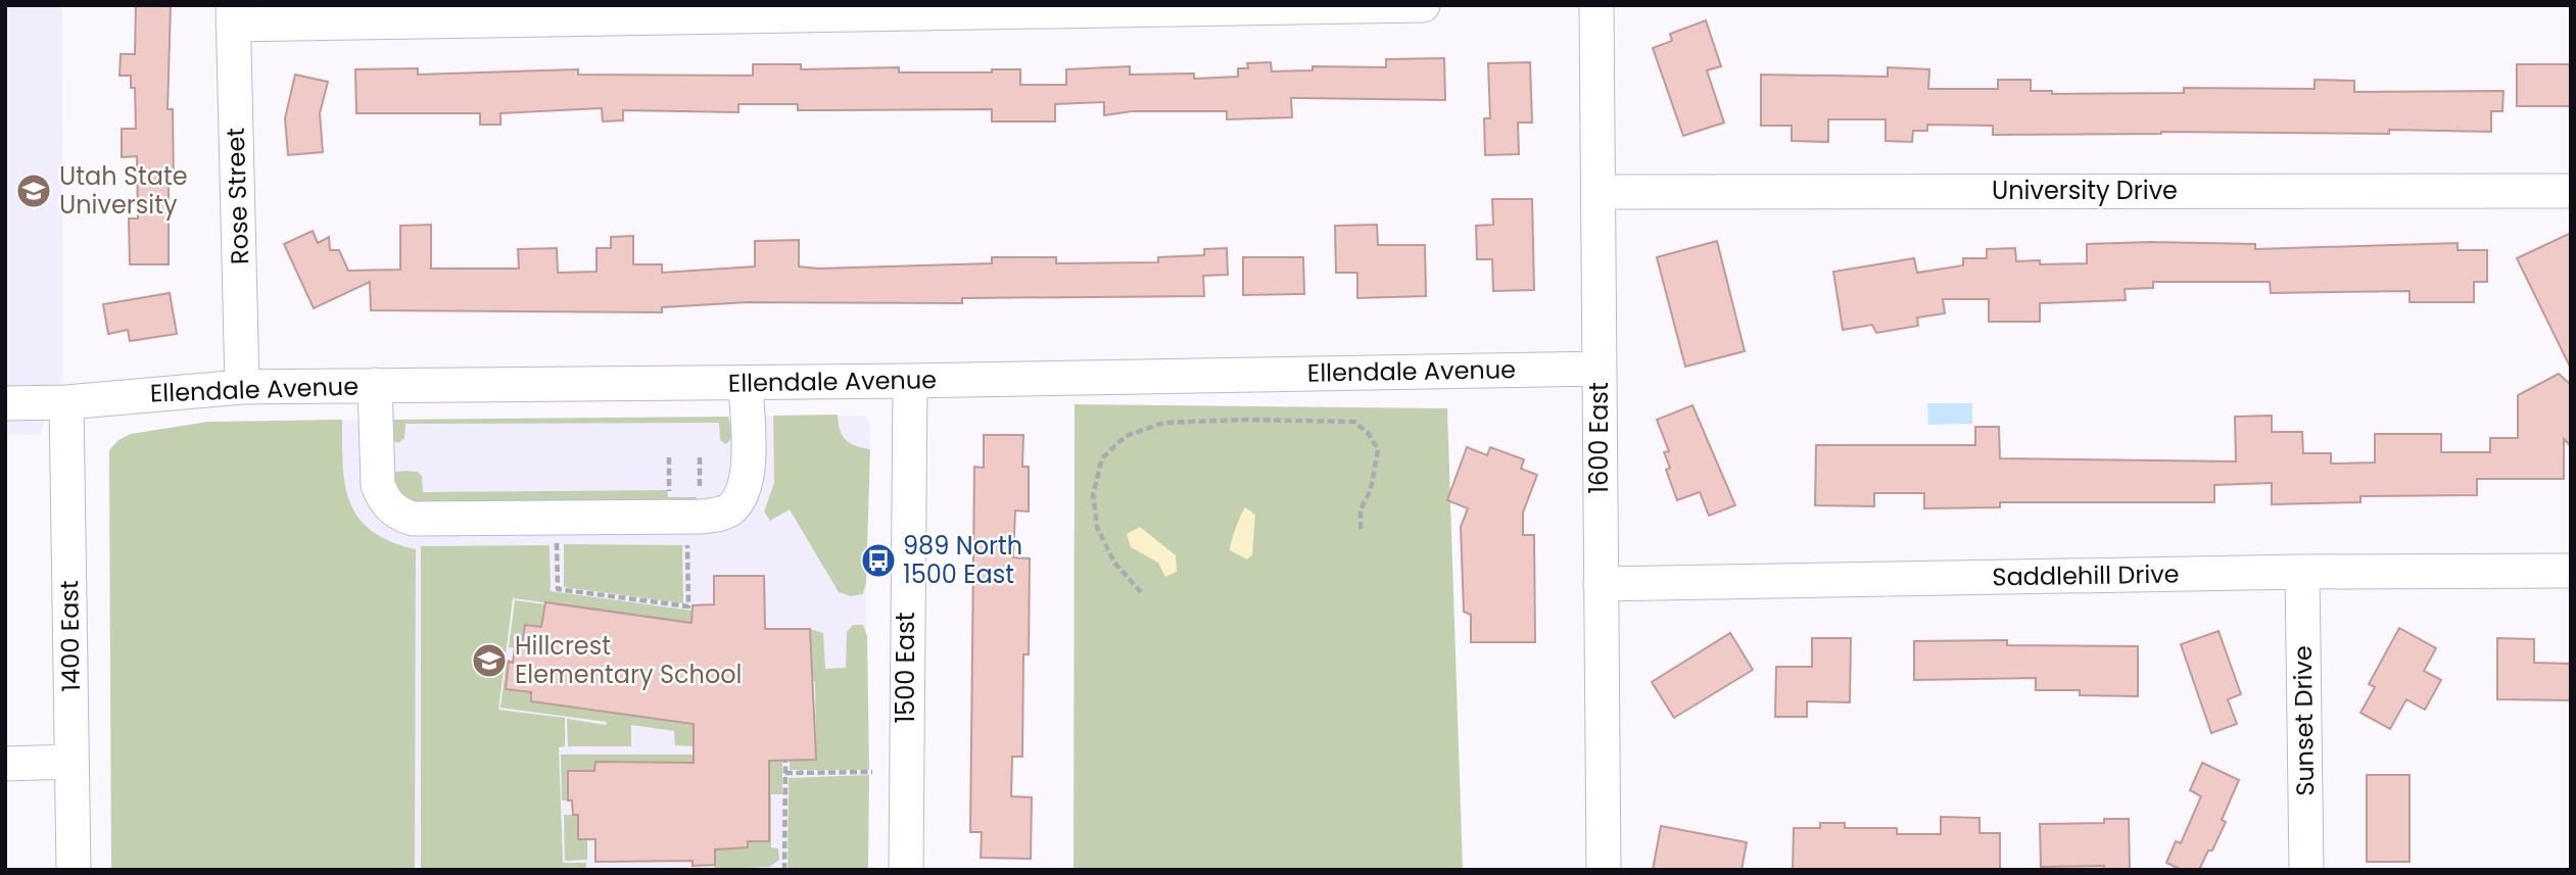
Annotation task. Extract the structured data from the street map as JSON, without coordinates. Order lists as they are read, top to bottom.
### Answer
{
  "streets": {
    "street": [
      "University Drive",
      "Rose Street",
      "Ellendale Avenue",
      "1600 East",
      "Saddlehill Drive",
      "1400 East",
      "1500 East",
      "Sunset Drive"
    ]
  },
  "crossings": [
    ["University Drive", "1600 East"],
    ["Rose Street", "Ellendale Avenue"],
    ["Ellendale Avenue", "1600 East"],
    ["Ellendale Avenue", "1400 East"],
    ["Ellendale Avenue", "1500 East"],
    ["1600 East", "Saddlehill Drive"],
    ["Saddlehill Drive", "Sunset Drive"]
  ],
  "places": {
    "school or university": ["Utah State University", "Hillcrest Elementary School"],
    "bus stop": ["989 North 1500 East"]
  }
}
